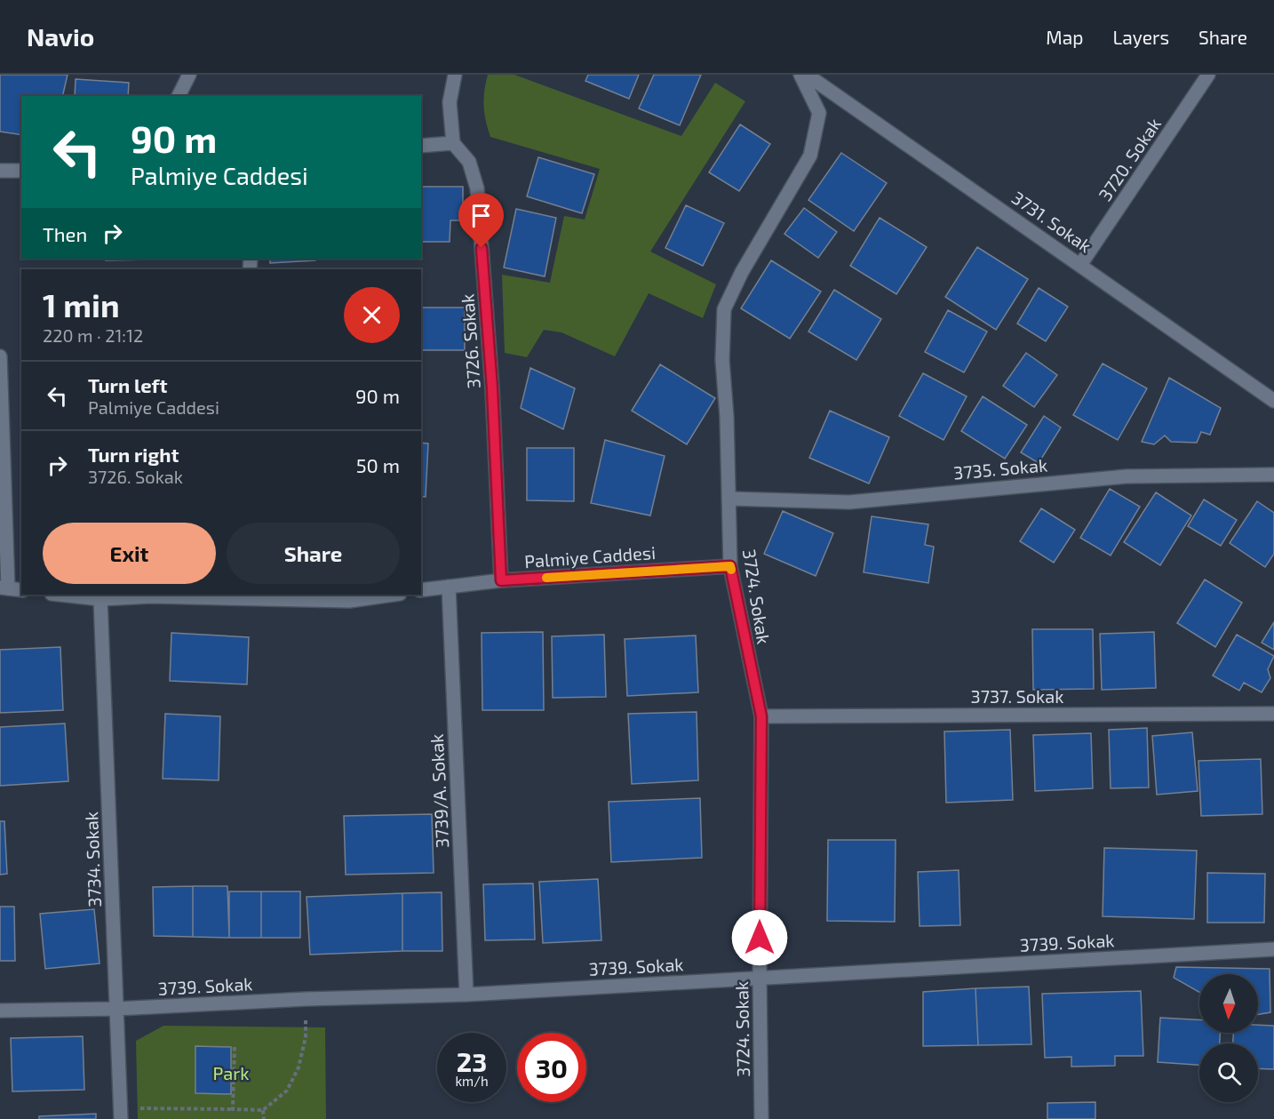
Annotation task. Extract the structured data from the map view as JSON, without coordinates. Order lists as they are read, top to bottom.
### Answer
{
  "streets": {
    "street": [
      "3720. Sokak",
      "3731. Sokak",
      "3726. Sokak",
      "3735. Sokak",
      "Palmiye Caddesi",
      "3724. Sokak",
      "3737. Sokak",
      "3739/A. Sokak",
      "3734. Sokak",
      "3739. Sokak"
    ]
  },
  "crossings": [
    ["3720. Sokak", "3731. Sokak"],
    ["3726. Sokak", "Palmiye Caddesi"],
    ["3735. Sokak", "3724. Sokak"],
    ["Palmiye Caddesi", "3724. Sokak"],
    ["Palmiye Caddesi", "3739/A. Sokak"],
    ["3724. Sokak", "3737. Sokak"],
    ["3724. Sokak", "3739. Sokak"],
    ["3739/A. Sokak", "3739. Sokak"],
    ["3734. Sokak", "3739. Sokak"]
  ],
  "parks": ["Park"],
  "north": "bottom",
  "page": {
    "header": "Navio",
    "nav": ["Map", "Layers", "Share"],
    "turn": ["90 m", "Palmiye Caddesi"],
    "then": "Then",
    "heading": ["1 min", "220 m · 21:12"],
    "list": [
      {
        "name": "Turn left",
        "note": "Palmiye Caddesi",
        "value": "90 m"
      },
      {
        "name": "Turn right",
        "note": "3726. Sokak",
        "value": "50 m"
      }
    ],
    "buttons": ["Exit", "Share"],
    "speed": "23 km/h",
    "limit": "30"
  }
}
